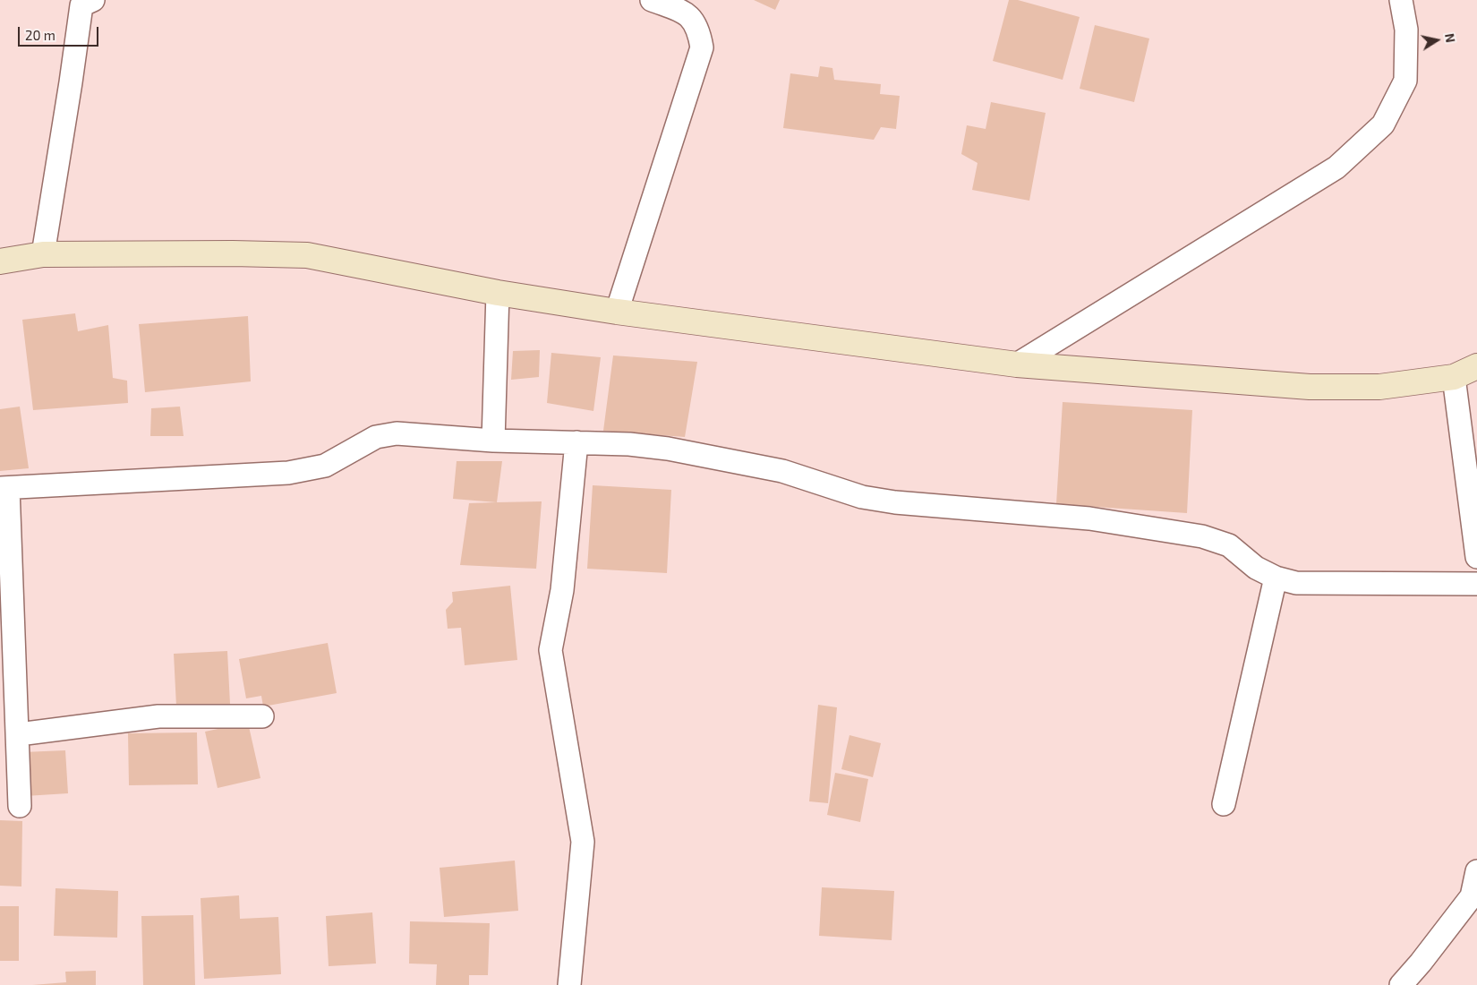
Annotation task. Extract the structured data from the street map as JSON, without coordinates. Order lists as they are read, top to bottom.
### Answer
{
  "scale_bar": "20 m",
  "north": "right"
}
